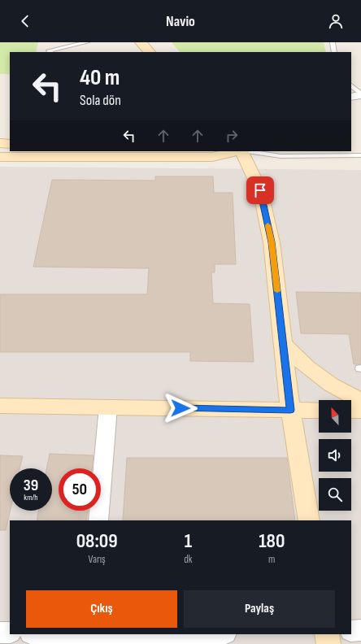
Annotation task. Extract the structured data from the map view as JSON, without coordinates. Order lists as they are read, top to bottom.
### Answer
{
  "north": "top",
  "page": {
    "header": "Navio",
    "turn": ["40 m", "Sola dön"],
    "speed": "39 km/h",
    "limit": "50",
    "eta": [
      "08:09",
      "Varış",
      "1",
      "dk",
      "180",
      "m"
    ],
    "buttons": ["Çıkış", "Paylaş"]
  }
}
